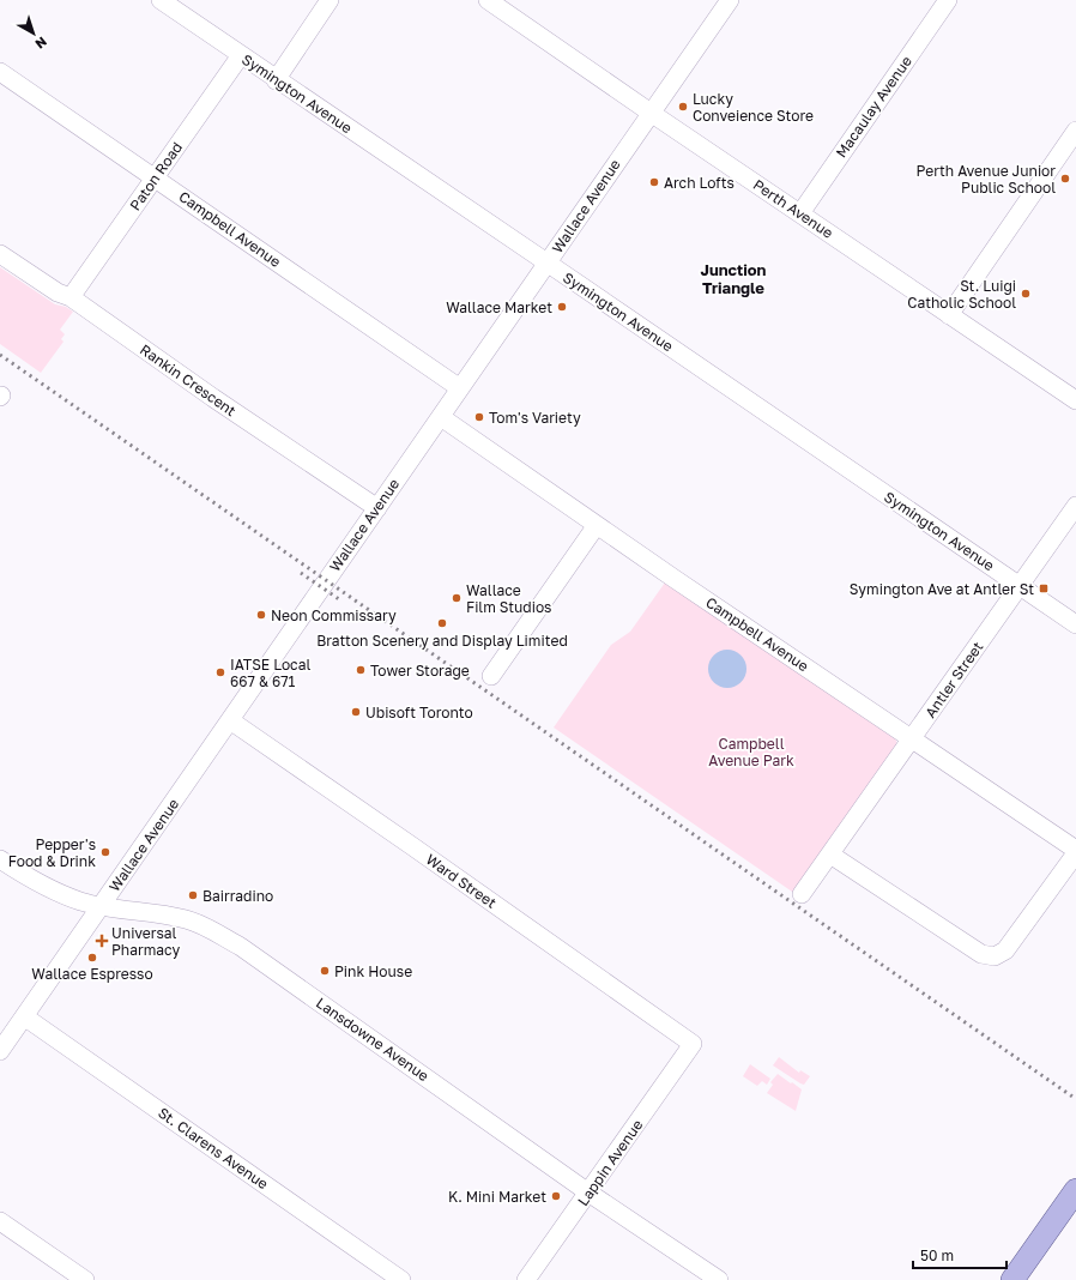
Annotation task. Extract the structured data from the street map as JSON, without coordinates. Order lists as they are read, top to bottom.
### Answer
{
  "streets": {
    "street": [
      "Symington Avenue",
      "Macaulay Avenue",
      "Paton Road",
      "Wallace Avenue",
      "Perth Avenue",
      "Campbell Avenue",
      "Rankin Crescent",
      "Antler Street",
      "Ward Street",
      "Lansdowne Avenue",
      "St. Clarens Avenue",
      "Lappin Avenue"
    ]
  },
  "crossings": [
    ["Symington Avenue", "Paton Road"],
    ["Symington Avenue", "Wallace Avenue"],
    ["Symington Avenue", "Antler Street"],
    ["Macaulay Avenue", "Perth Avenue"],
    ["Paton Road", "Campbell Avenue"],
    ["Paton Road", "Rankin Crescent"],
    ["Wallace Avenue", "Perth Avenue"],
    ["Wallace Avenue", "Campbell Avenue"],
    ["Wallace Avenue", "Rankin Crescent"],
    ["Wallace Avenue", "Ward Street"],
    ["Wallace Avenue", "Lansdowne Avenue"],
    ["Wallace Avenue", "St. Clarens Avenue"],
    ["Campbell Avenue", "Antler Street"],
    ["Ward Street", "Lappin Avenue"],
    ["Lansdowne Avenue", "Lappin Avenue"]
  ],
  "districts": ["Junction Triangle"],
  "parks": ["Campbell Avenue Park"],
  "places": {
    "other": [
      "Lucky Conveience Store",
      "Perth Avenue Junior Public School",
      "Arch Lofts",
      "St. Luigi Catholic School",
      "Wallace Market",
      "Tom's Variety",
      "Wallace Film Studios",
      "Neon Commissary",
      "Bratton Scenery and Display Limited",
      "Tower Storage",
      "IATSE Local 667 & 671",
      "Ubisoft Toronto",
      "Pepper's Food & Drink",
      "Bairradino",
      "Wallace Espresso",
      "Pink House",
      "K. Mini Market"
    ],
    "transit": ["Symington Ave at Antler St"],
    "health": ["Universal Pharmacy"]
  },
  "scale_bar": "50 m",
  "north": "bottom right"
}
